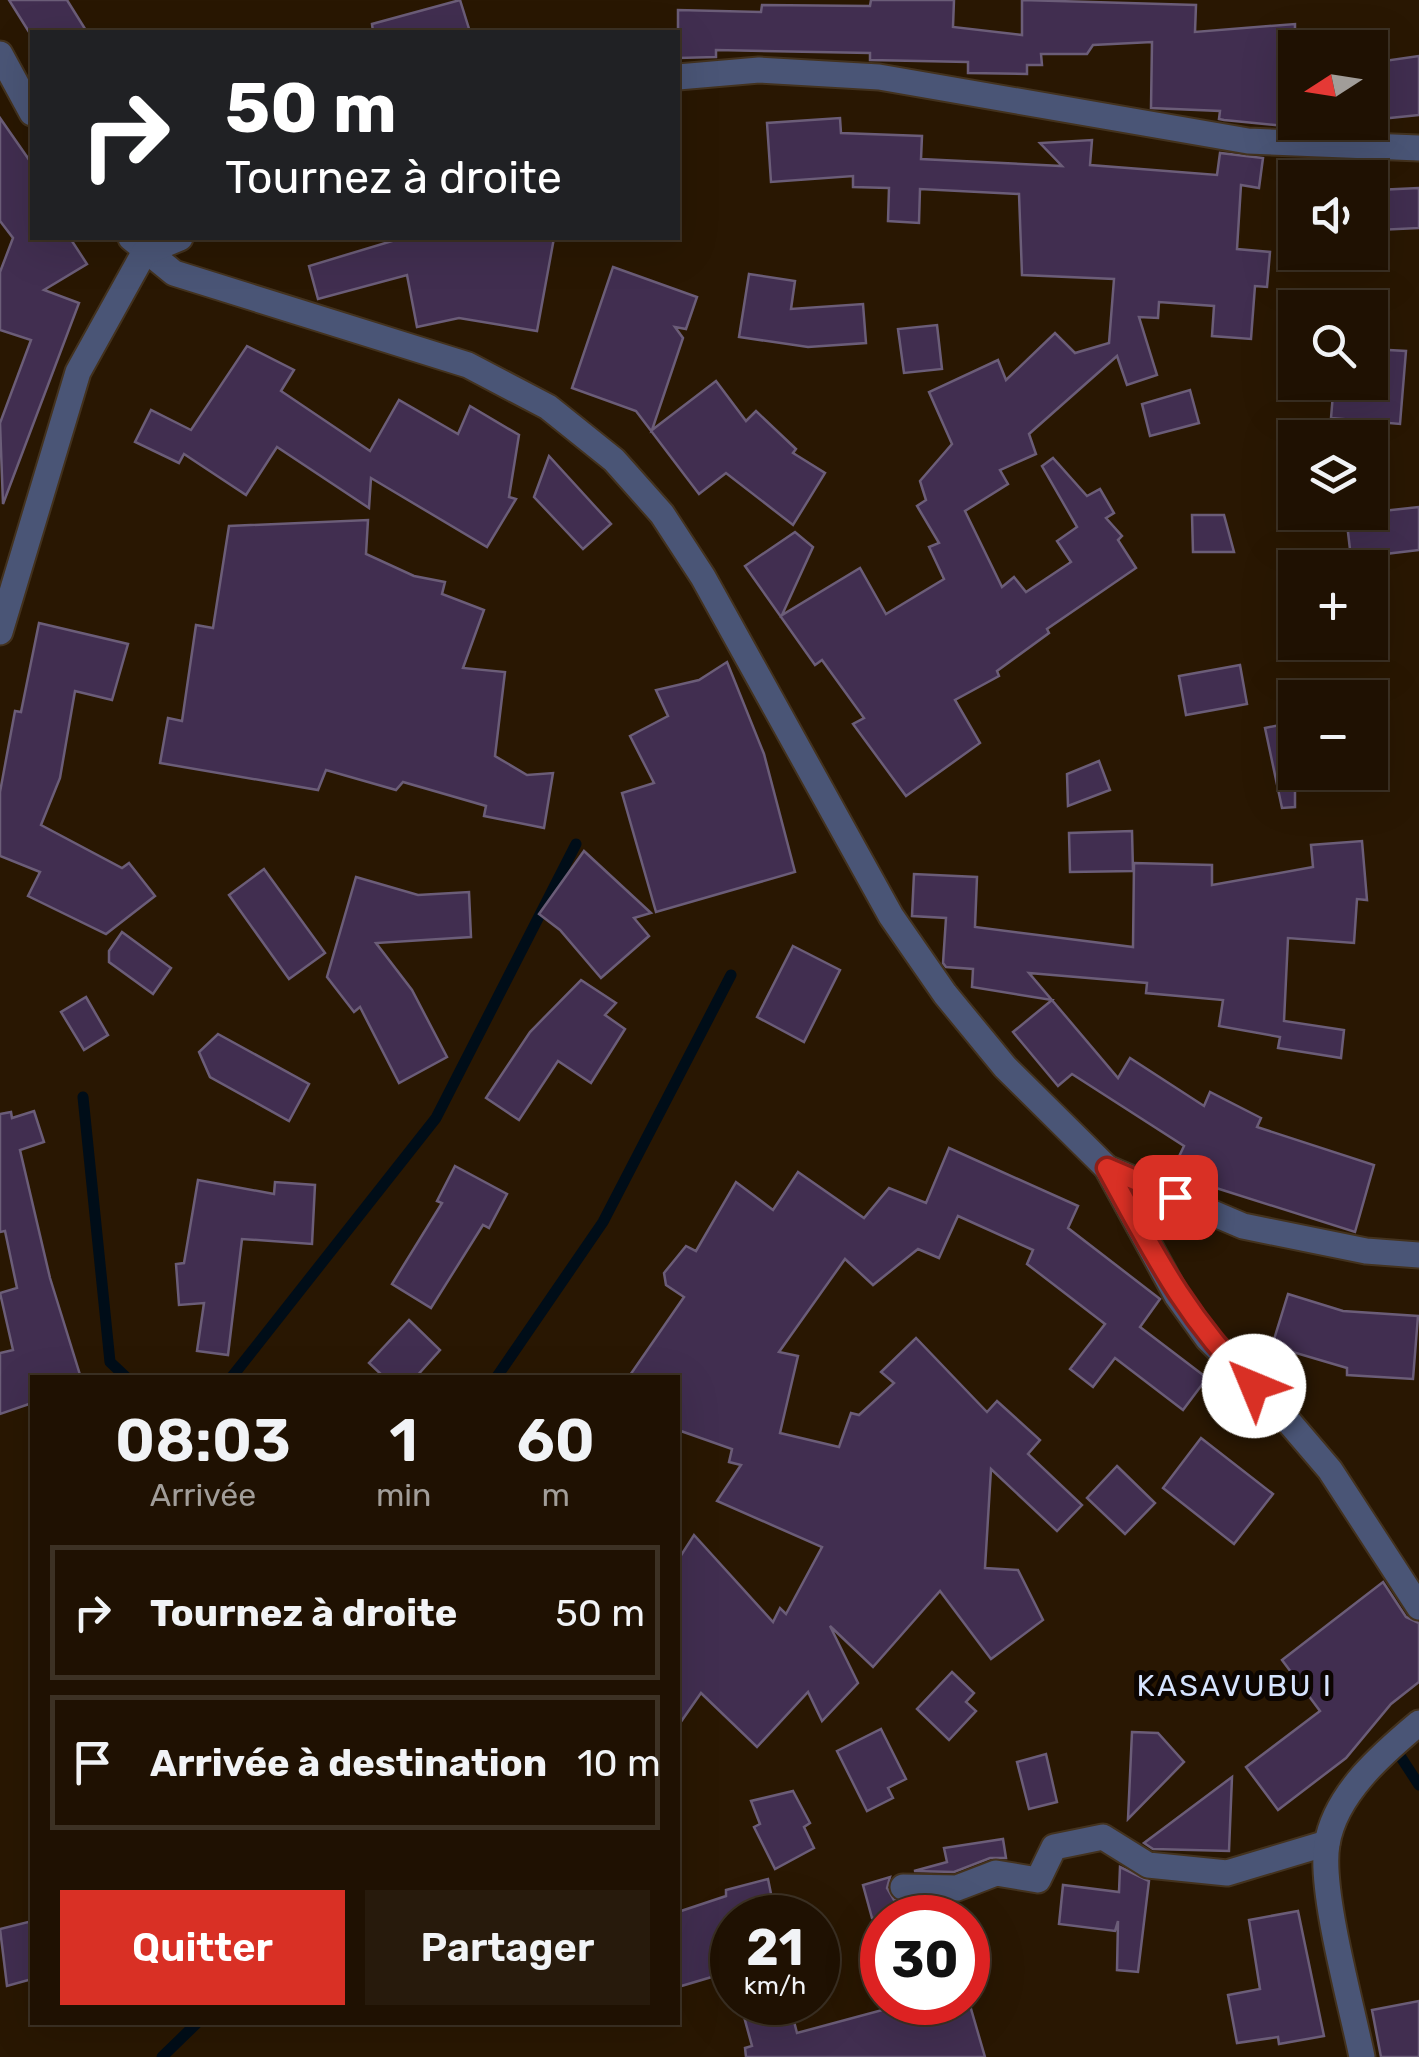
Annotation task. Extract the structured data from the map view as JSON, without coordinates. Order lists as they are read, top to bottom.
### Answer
{
  "districts": ["KASAVUBU I"],
  "north": "left",
  "page": {
    "map_buttons": ["+", "−"],
    "turn": ["50 m", "Tournez à droite"],
    "eta": [
      "08:03",
      "Arrivée",
      "1",
      "min",
      "60",
      "m"
    ],
    "list": [
      {
        "name": "Tournez à droite",
        "value": "50 m"
      },
      {
        "name": "Arrivée à destination",
        "value": "10 m"
      }
    ],
    "buttons": ["Quitter", "Partager"],
    "speed": "21 km/h",
    "limit": "30"
  }
}
